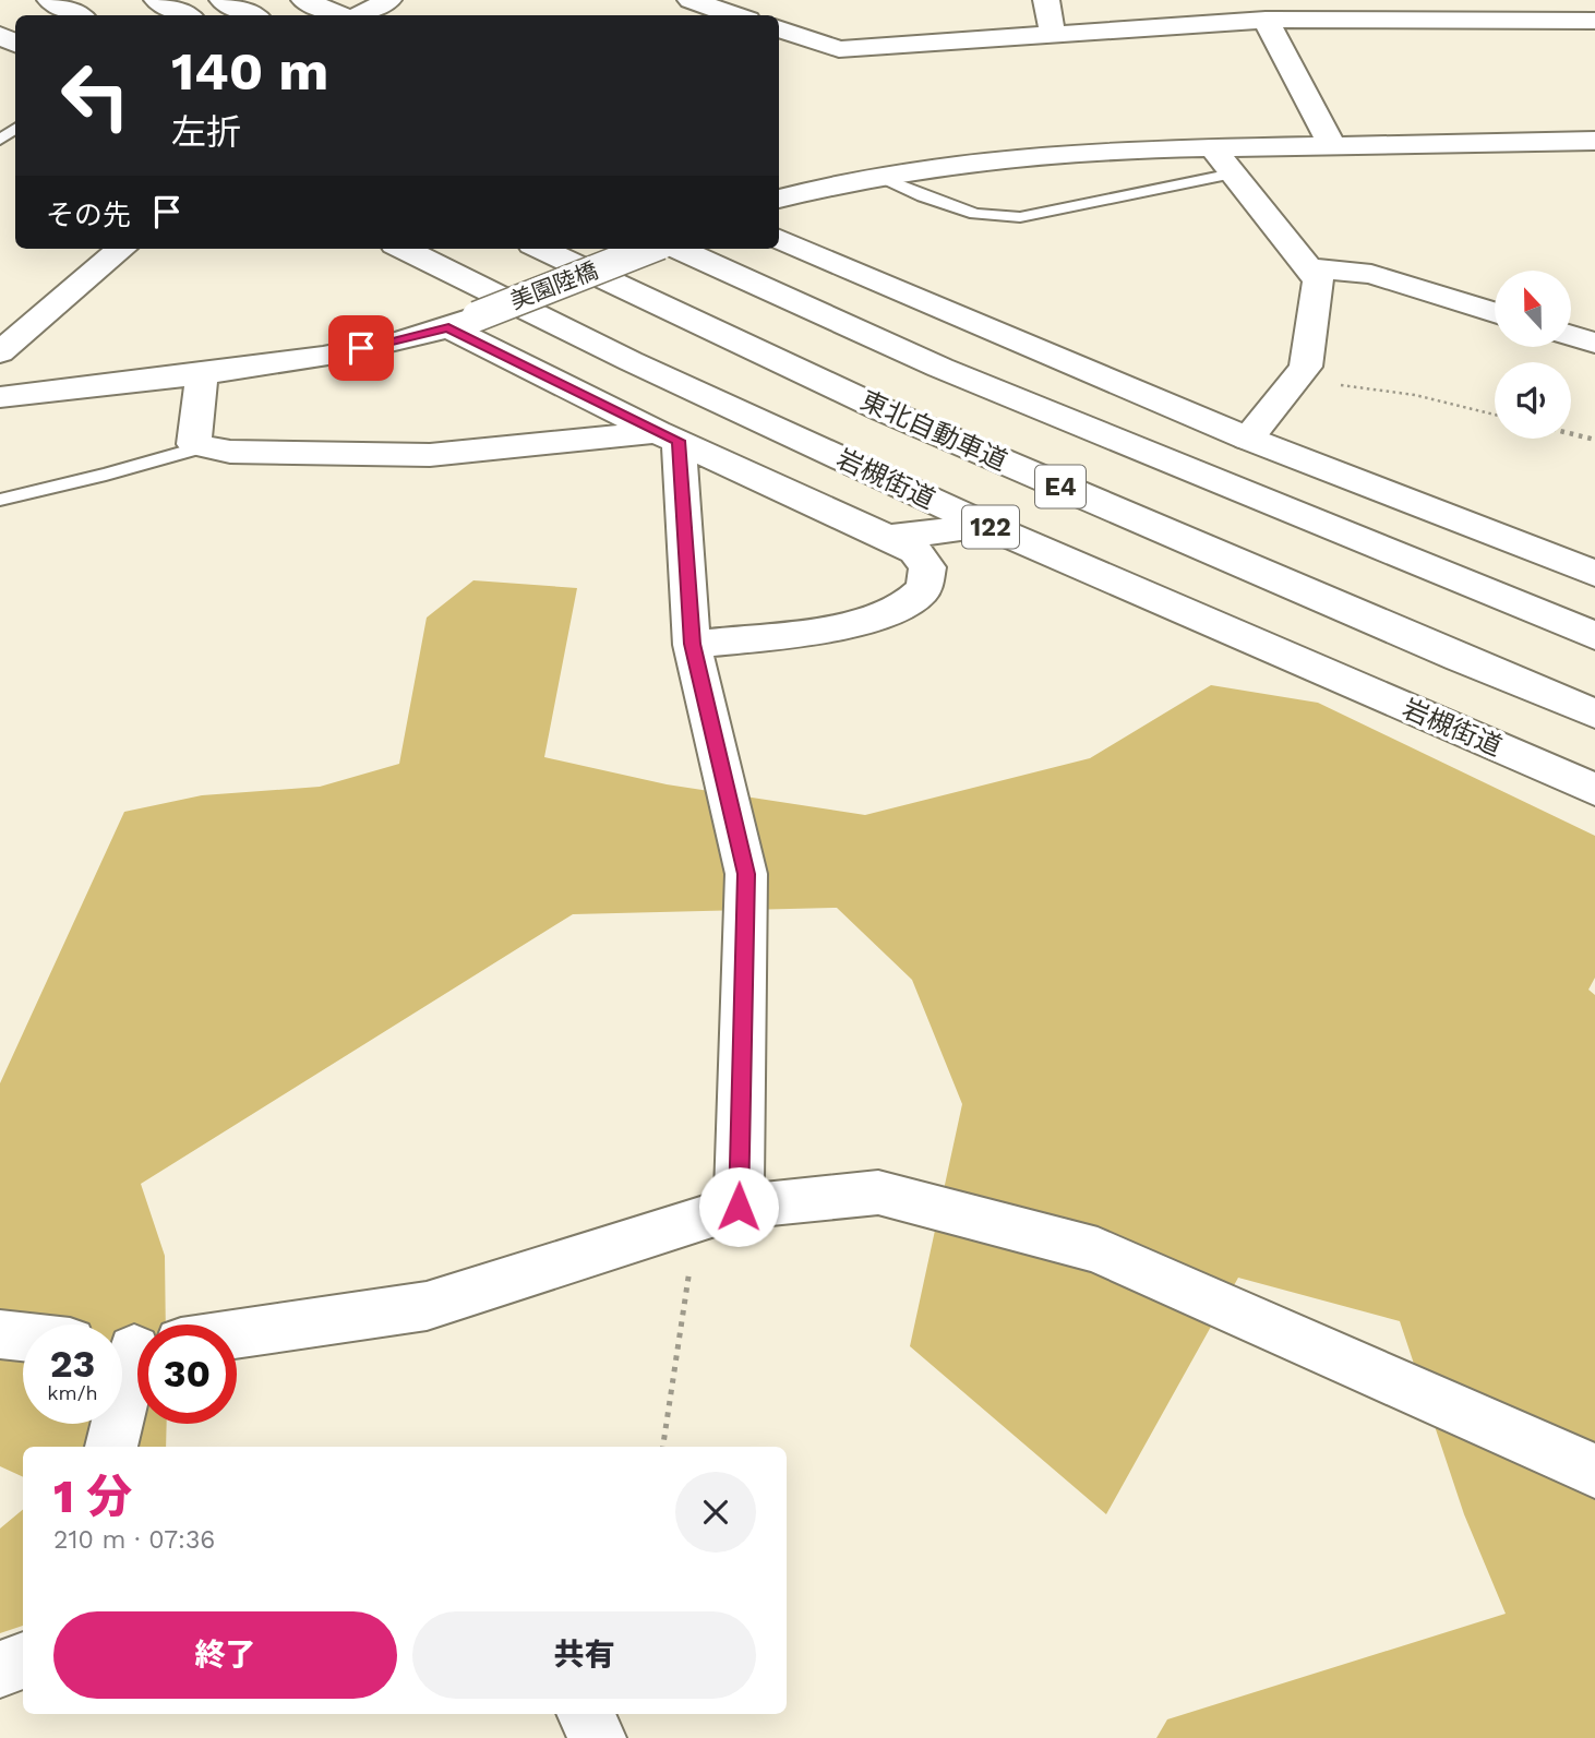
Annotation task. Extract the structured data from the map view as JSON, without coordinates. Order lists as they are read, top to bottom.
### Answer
{
  "streets": {
    "main road": [
      "美園陸橋",
      "東北自動車道",
      "岩槻街道",
      "E4",
      "122"
    ]
  },
  "north": "top",
  "page": {
    "turn": ["140 m", "左折"],
    "then": "その先",
    "speed": "23 km/h",
    "limit": "30",
    "heading": ["1 分", "210 m · 07:36"],
    "buttons": ["終了", "共有"]
  }
}
